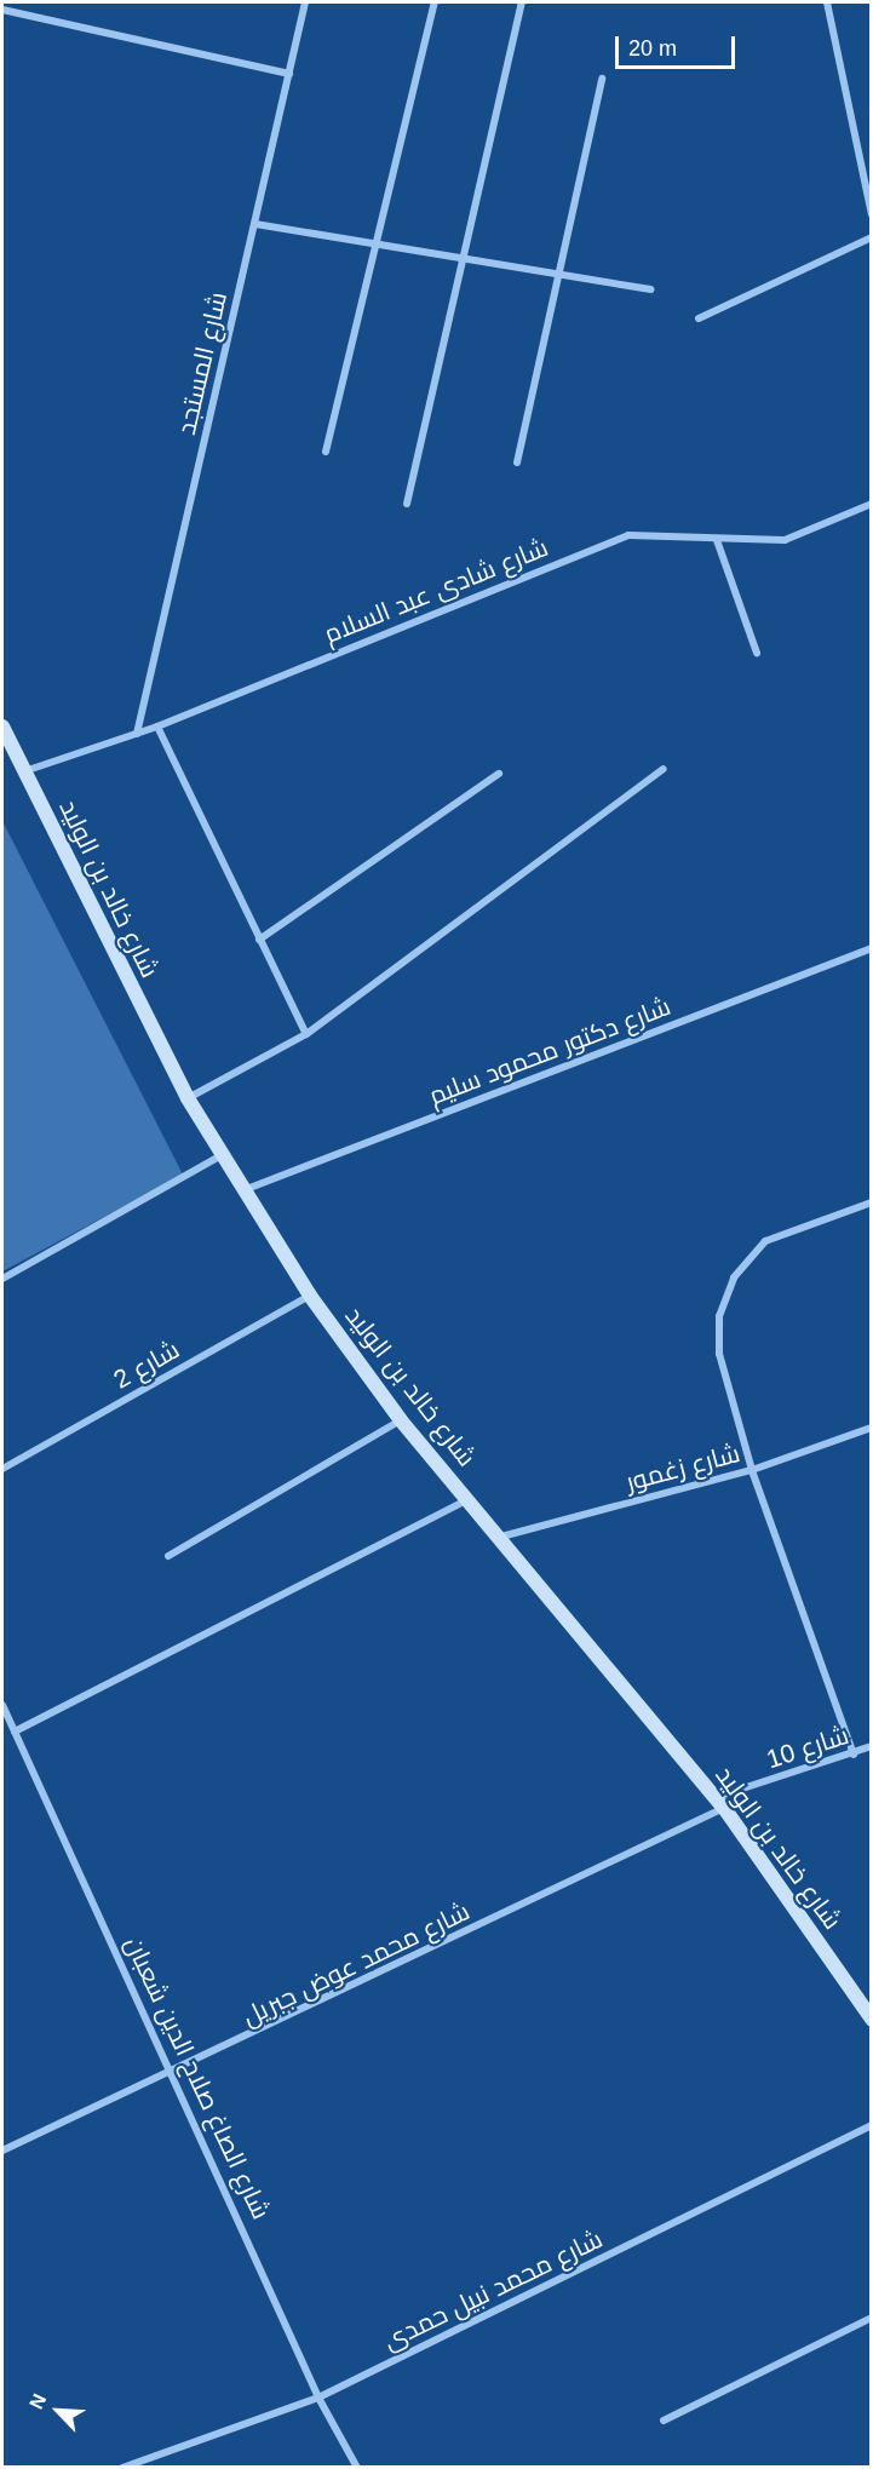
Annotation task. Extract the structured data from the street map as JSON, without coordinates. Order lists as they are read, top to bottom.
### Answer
{
  "streets": {
    "street": [
      "شارع المستجد",
      "شارع شادى عبد السلام",
      "شارع خالد بن الوليد",
      "شارع دكتور محمود سليم",
      "شارع 2",
      "شارع زغمور",
      "شارع 10",
      "شارع محمد عوض جبريل",
      "شارع الصاغ صلاح الدين شعبان",
      "شارع محمد نبيل حمدى"
    ]
  },
  "crossings": [
    ["شارع المستجد", "شارع شادى عبد السلام"],
    ["شارع شادى عبد السلام", "شارع خالد بن الوليد"],
    ["شارع خالد بن الوليد", "شارع دكتور محمود سليم"],
    ["شارع خالد بن الوليد", "شارع 2"],
    ["شارع خالد بن الوليد", "شارع زغمور"],
    ["شارع خالد بن الوليد", "شارع 10"],
    ["شارع خالد بن الوليد", "شارع محمد عوض جبريل"],
    ["شارع 10", "شارع محمد عوض جبريل"],
    ["شارع محمد عوض جبريل", "شارع الصاغ صلاح الدين شعبان"],
    ["شارع الصاغ صلاح الدين شعبان", "شارع محمد نبيل حمدى"]
  ],
  "scale_bar": "20 m",
  "north": "top left"
}
